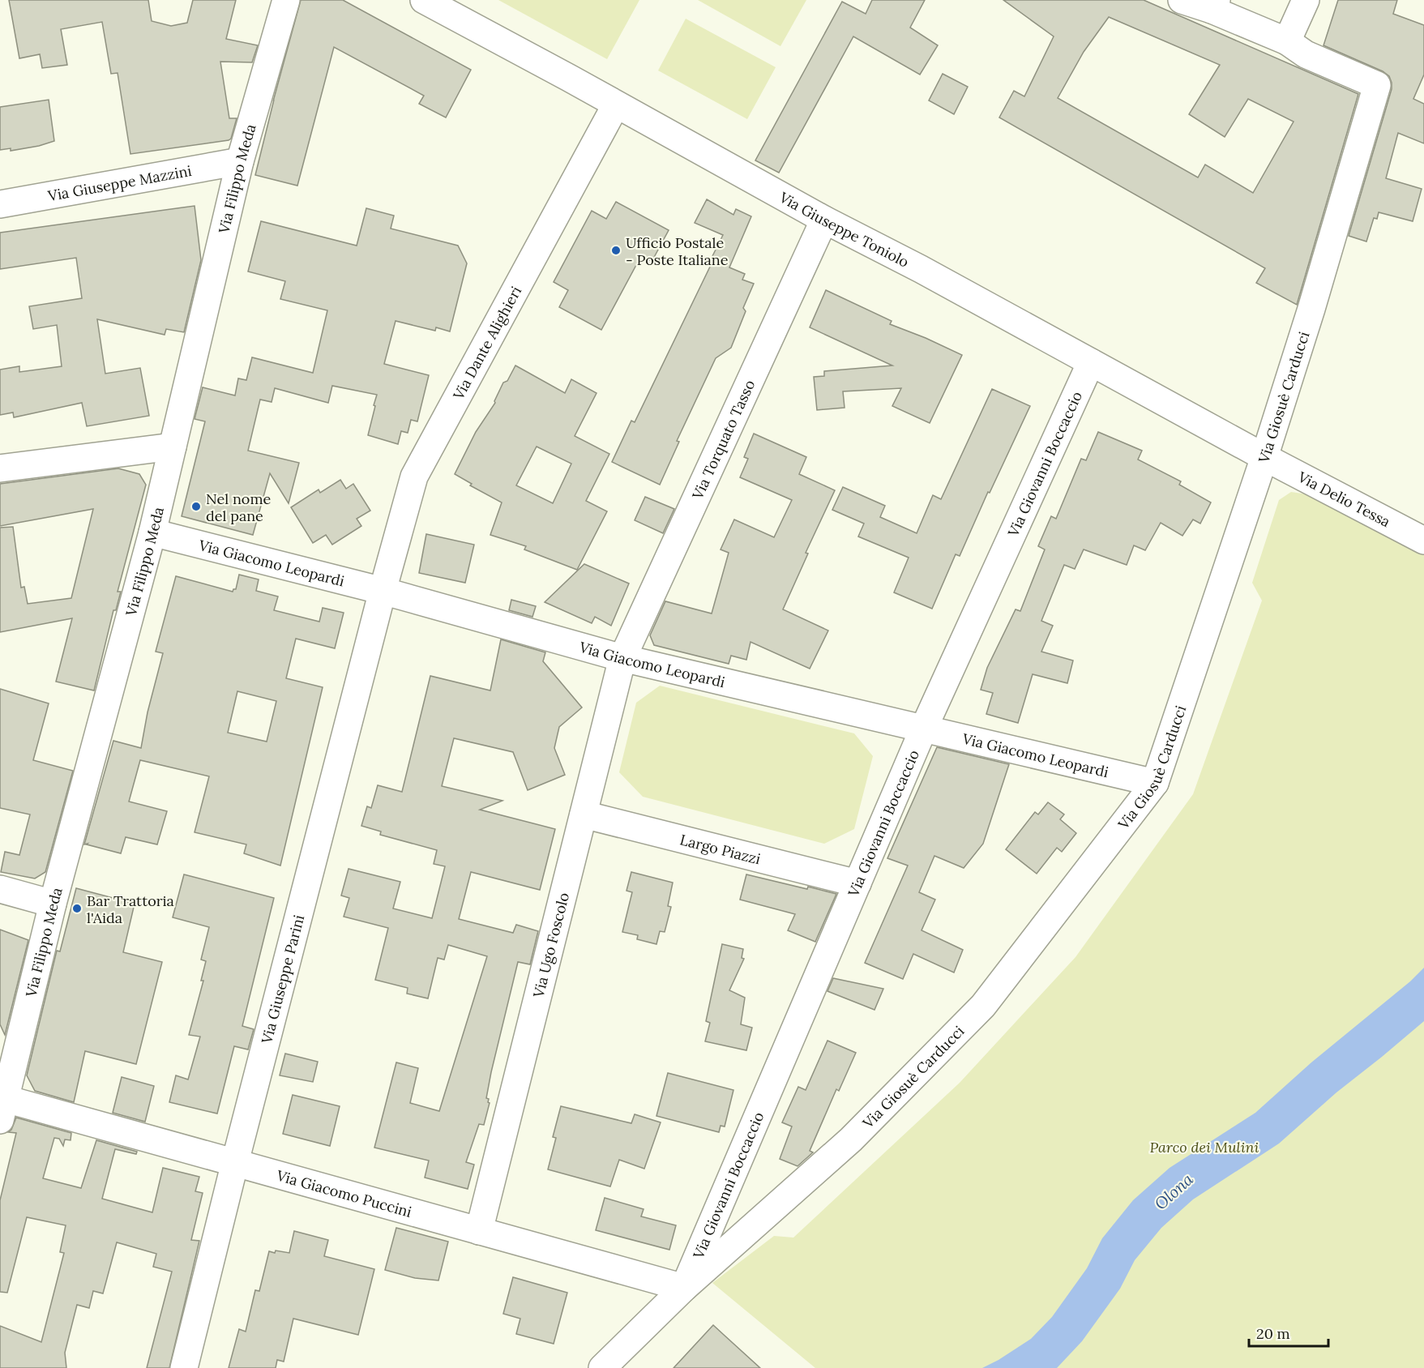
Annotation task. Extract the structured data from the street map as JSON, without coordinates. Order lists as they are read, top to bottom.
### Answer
{
  "streets": {
    "street": [
      "Via Filippo Meda",
      "Via Giuseppe Mazzini",
      "Via Giuseppe Toniolo",
      "Via Dante Alighieri",
      "Via Giosuè Carducci",
      "Via Torquato Tasso",
      "Via Giovanni Boccaccio",
      "Via Delio Tessa",
      "Via Giacomo Leopardi",
      "Largo Piazzi",
      "Via Ugo Foscolo",
      "Via Giuseppe Parini",
      "Via Giacomo Puccini"
    ]
  },
  "crossings": [
    ["Via Filippo Meda", "Via Giuseppe Mazzini"],
    ["Via Filippo Meda", "Via Giacomo Leopardi"],
    ["Via Filippo Meda", "Via Giacomo Puccini"],
    ["Via Giuseppe Toniolo", "Via Dante Alighieri"],
    ["Via Giuseppe Toniolo", "Via Giosuè Carducci"],
    ["Via Giuseppe Toniolo", "Via Torquato Tasso"],
    ["Via Giuseppe Toniolo", "Via Giovanni Boccaccio"],
    ["Via Giuseppe Toniolo", "Via Delio Tessa"],
    ["Via Dante Alighieri", "Via Giacomo Leopardi"],
    ["Via Dante Alighieri", "Via Giuseppe Parini"],
    ["Via Giosuè Carducci", "Via Giovanni Boccaccio"],
    ["Via Giosuè Carducci", "Via Delio Tessa"],
    ["Via Giosuè Carducci", "Via Giacomo Leopardi"],
    ["Via Giosuè Carducci", "Via Giacomo Puccini"],
    ["Via Torquato Tasso", "Via Giacomo Leopardi"],
    ["Via Torquato Tasso", "Via Ugo Foscolo"],
    ["Via Giovanni Boccaccio", "Via Giacomo Leopardi"],
    ["Via Giovanni Boccaccio", "Largo Piazzi"],
    ["Via Giovanni Boccaccio", "Via Giacomo Puccini"],
    ["Via Giacomo Leopardi", "Via Ugo Foscolo"],
    ["Via Giacomo Leopardi", "Via Giuseppe Parini"],
    ["Largo Piazzi", "Via Ugo Foscolo"],
    ["Via Ugo Foscolo", "Via Giacomo Puccini"],
    ["Via Giuseppe Parini", "Via Giacomo Puccini"]
  ],
  "water": ["Olona"],
  "parks": ["Parco dei Mulini"],
  "places": ["Ufficio Postale - Poste Italiane", "Nel nome del pane", "Bar Trattoria l'Aida"],
  "scale_bar": "20 m"
}
